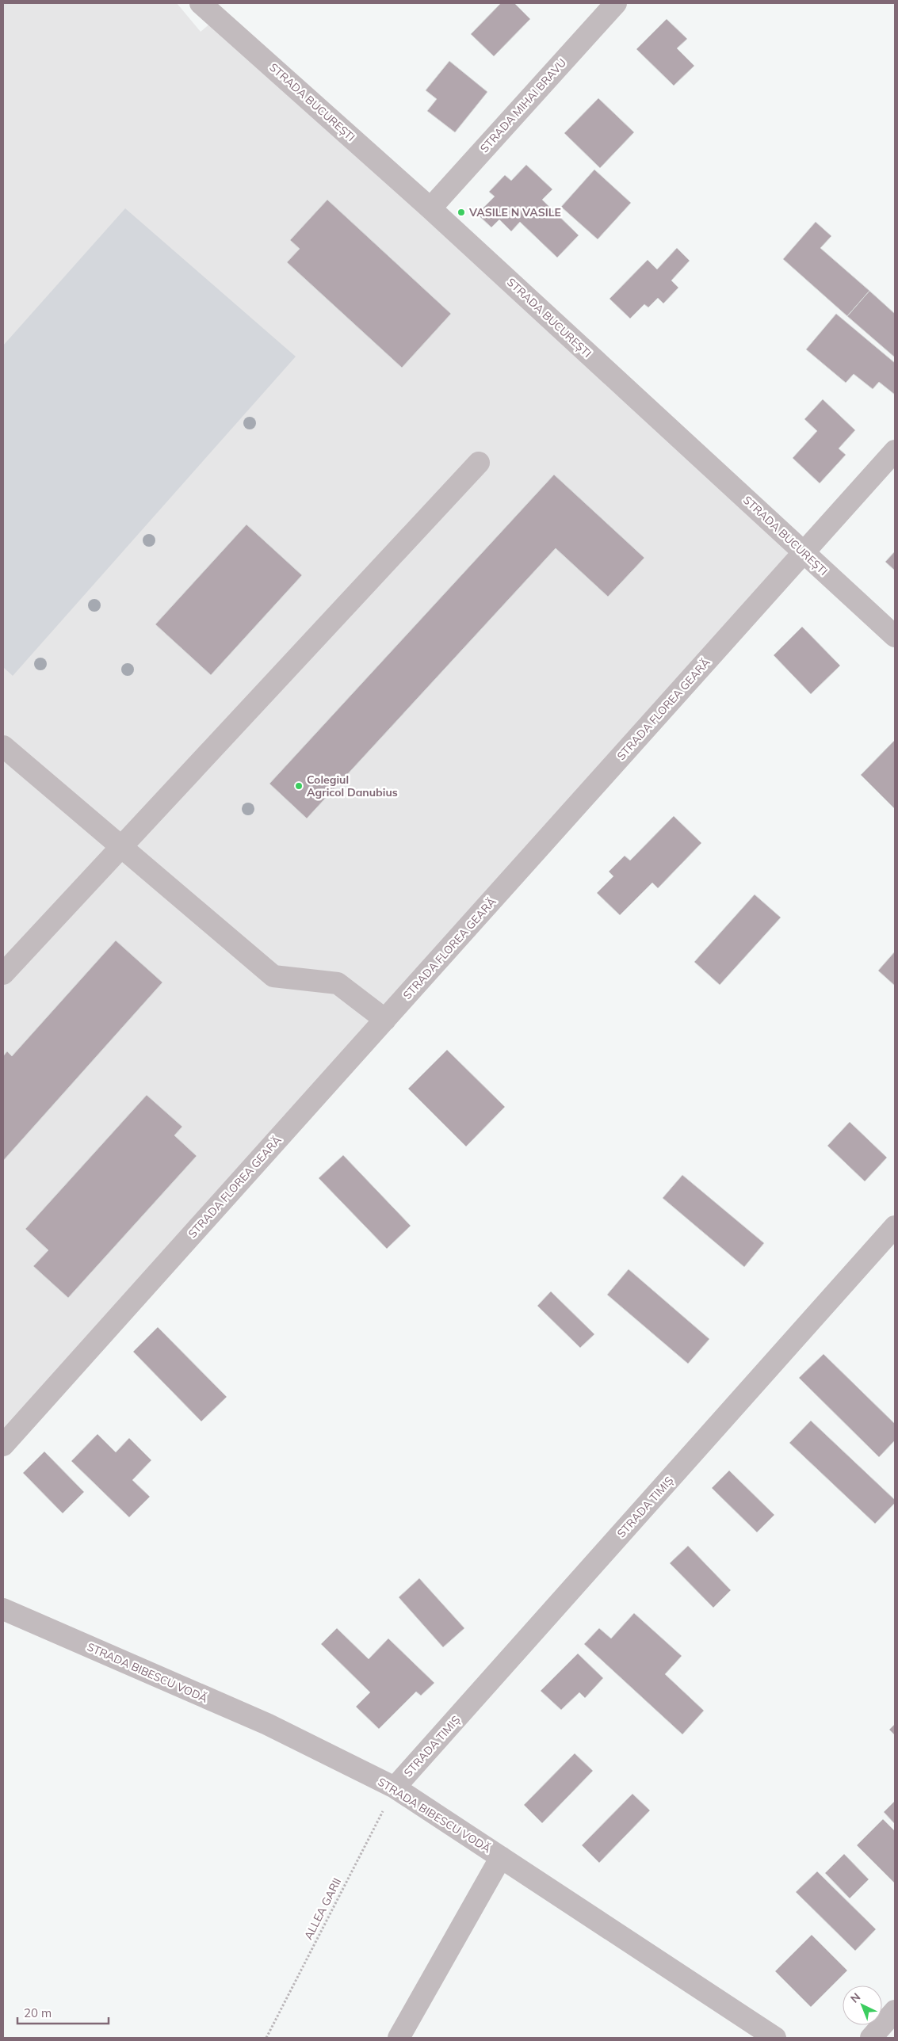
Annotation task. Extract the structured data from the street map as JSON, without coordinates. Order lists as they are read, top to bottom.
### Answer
{
  "streets": {
    "street": [
      "STRADA BUCUREȘTI",
      "STRADA MIHAI BRAVU",
      "STRADA FLOREA GEARĂ",
      "STRADA TIMIȘ",
      "STRADA BIBESCU VODĂ"
    ],
    "path": ["ALLEA GARII"]
  },
  "crossings": [
    ["STRADA BUCUREȘTI", "STRADA MIHAI BRAVU"],
    ["STRADA BUCUREȘTI", "STRADA FLOREA GEARĂ"],
    ["STRADA TIMIȘ", "STRADA BIBESCU VODĂ"],
    ["STRADA TIMIȘ", "ALLEA GARII"],
    ["STRADA BIBESCU VODĂ", "ALLEA GARII"]
  ],
  "places": ["VASILE N VASILE", "Colegiul Agricol Danubius"],
  "scale_bar": "20 m",
  "north": "top left"
}
